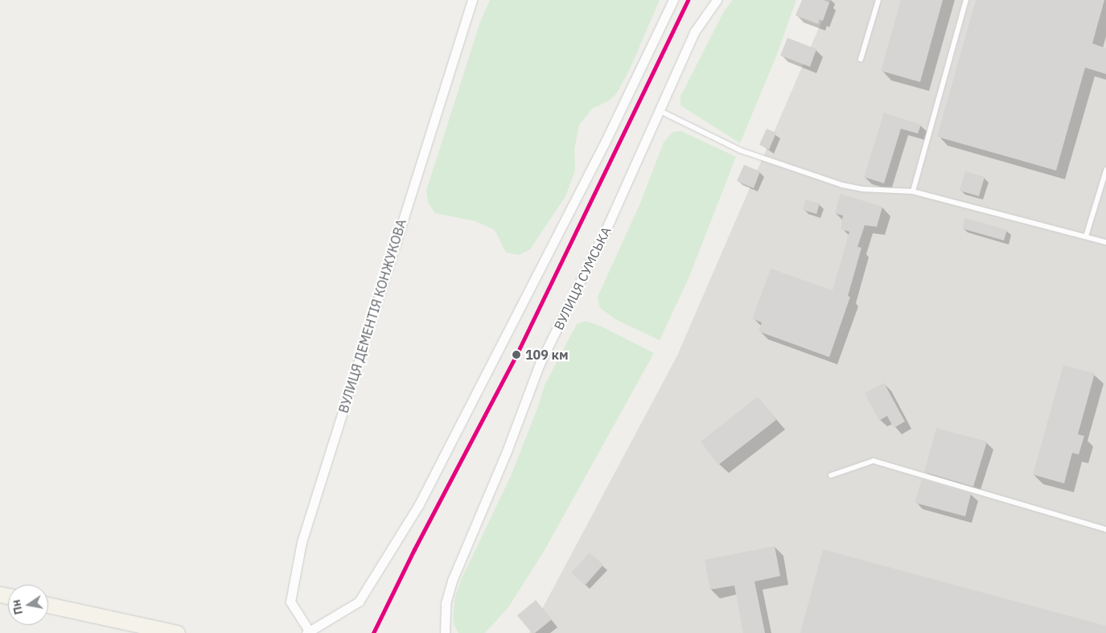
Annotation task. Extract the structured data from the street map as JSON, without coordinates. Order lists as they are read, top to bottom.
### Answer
{
  "streets": {
    "street": ["ВУЛИЦЯ СУМСЬКА", "ВУЛИЦЯ ДЕМЕНТІЯ КОНЖУКОВА"]
  },
  "places": ["109 км"],
  "north": "left"
}
